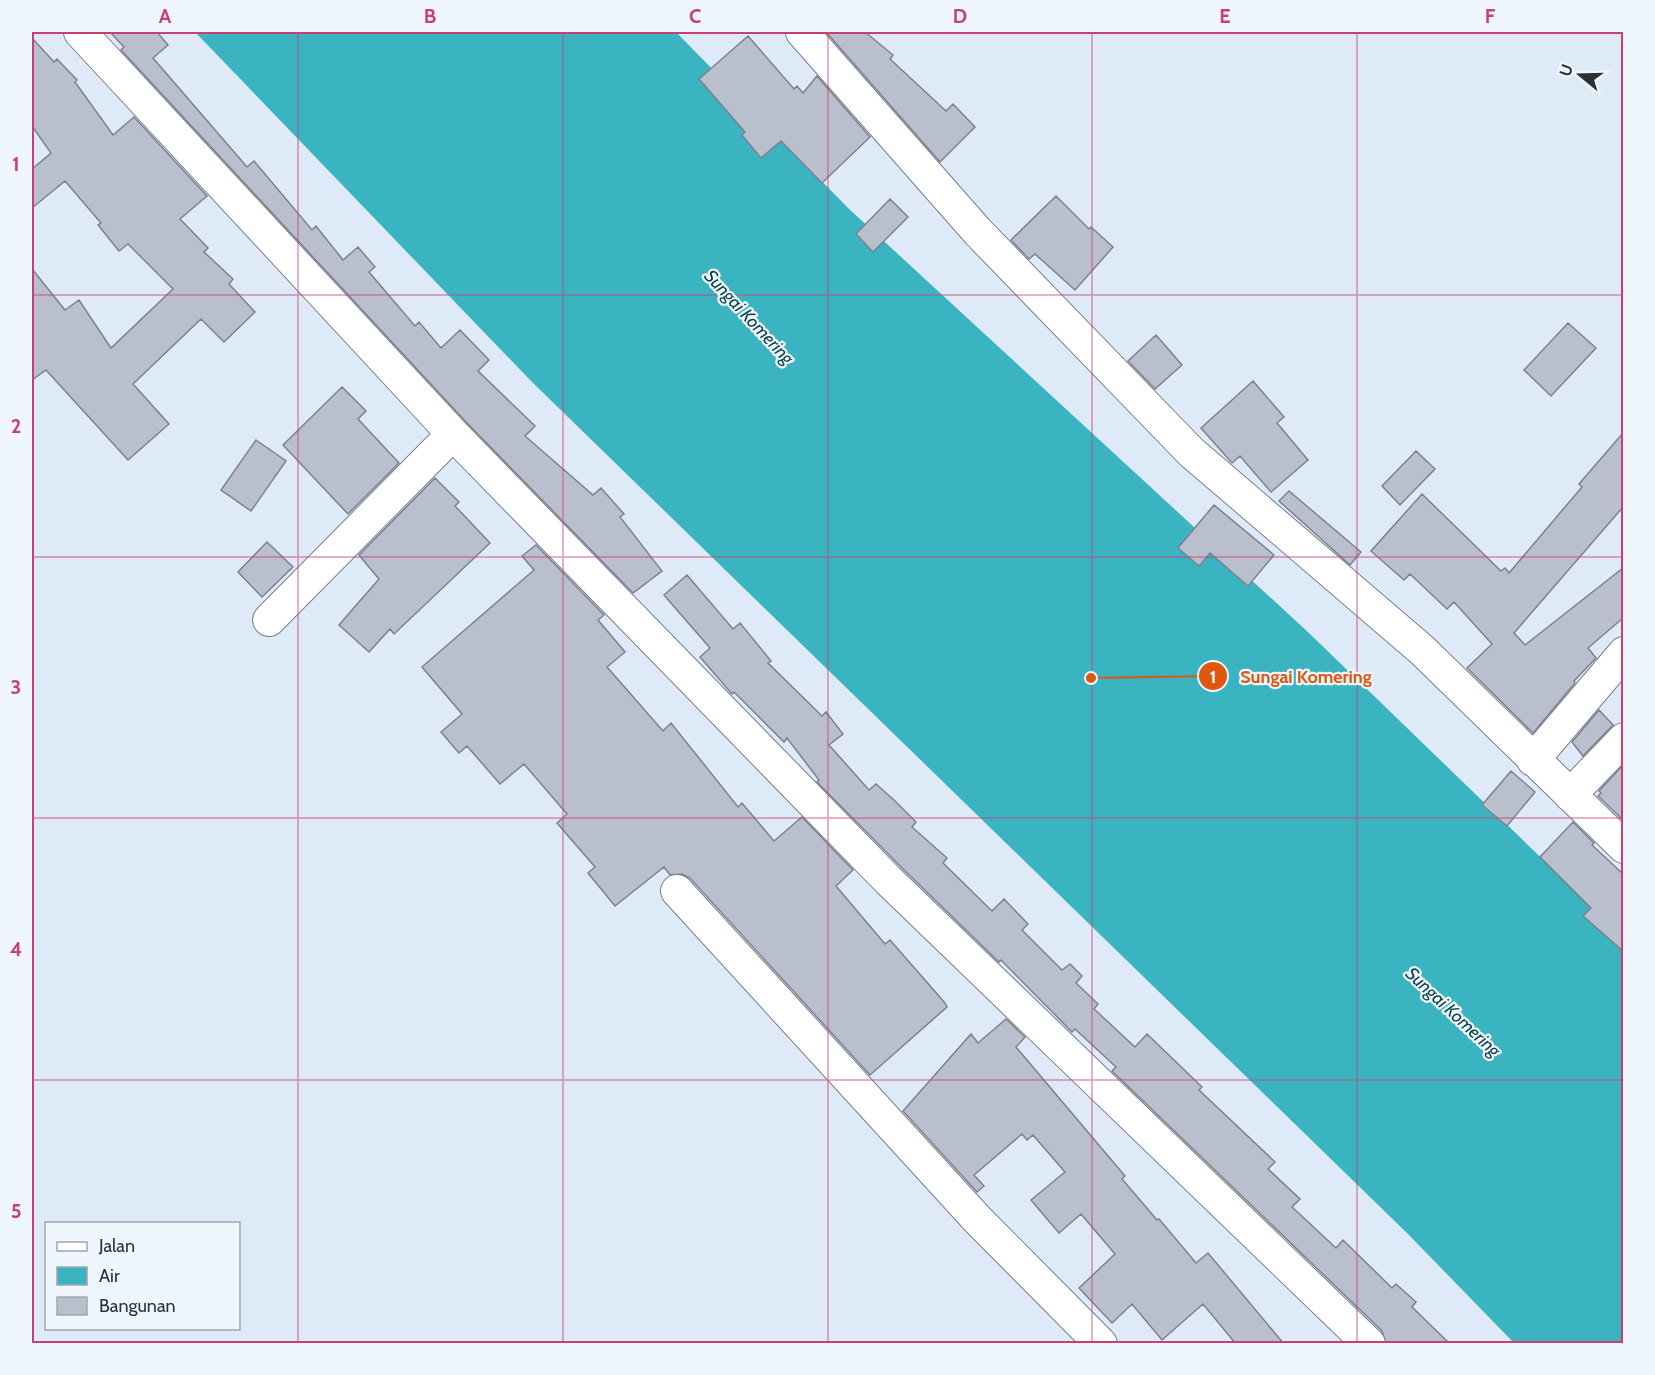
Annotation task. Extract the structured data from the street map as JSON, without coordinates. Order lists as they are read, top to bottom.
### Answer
{
  "water": ["Sungai Komering"],
  "places": ["Sungai Komering"],
  "legend": ["Jalan", "Air", "Bangunan"],
  "north": "left",
  "grid": {
    "columns": [
      "A",
      "B",
      "C",
      "D",
      "E",
      "F"
    ],
    "rows": [
      "1",
      "2",
      "3",
      "4",
      "5"
    ]
  }
}
